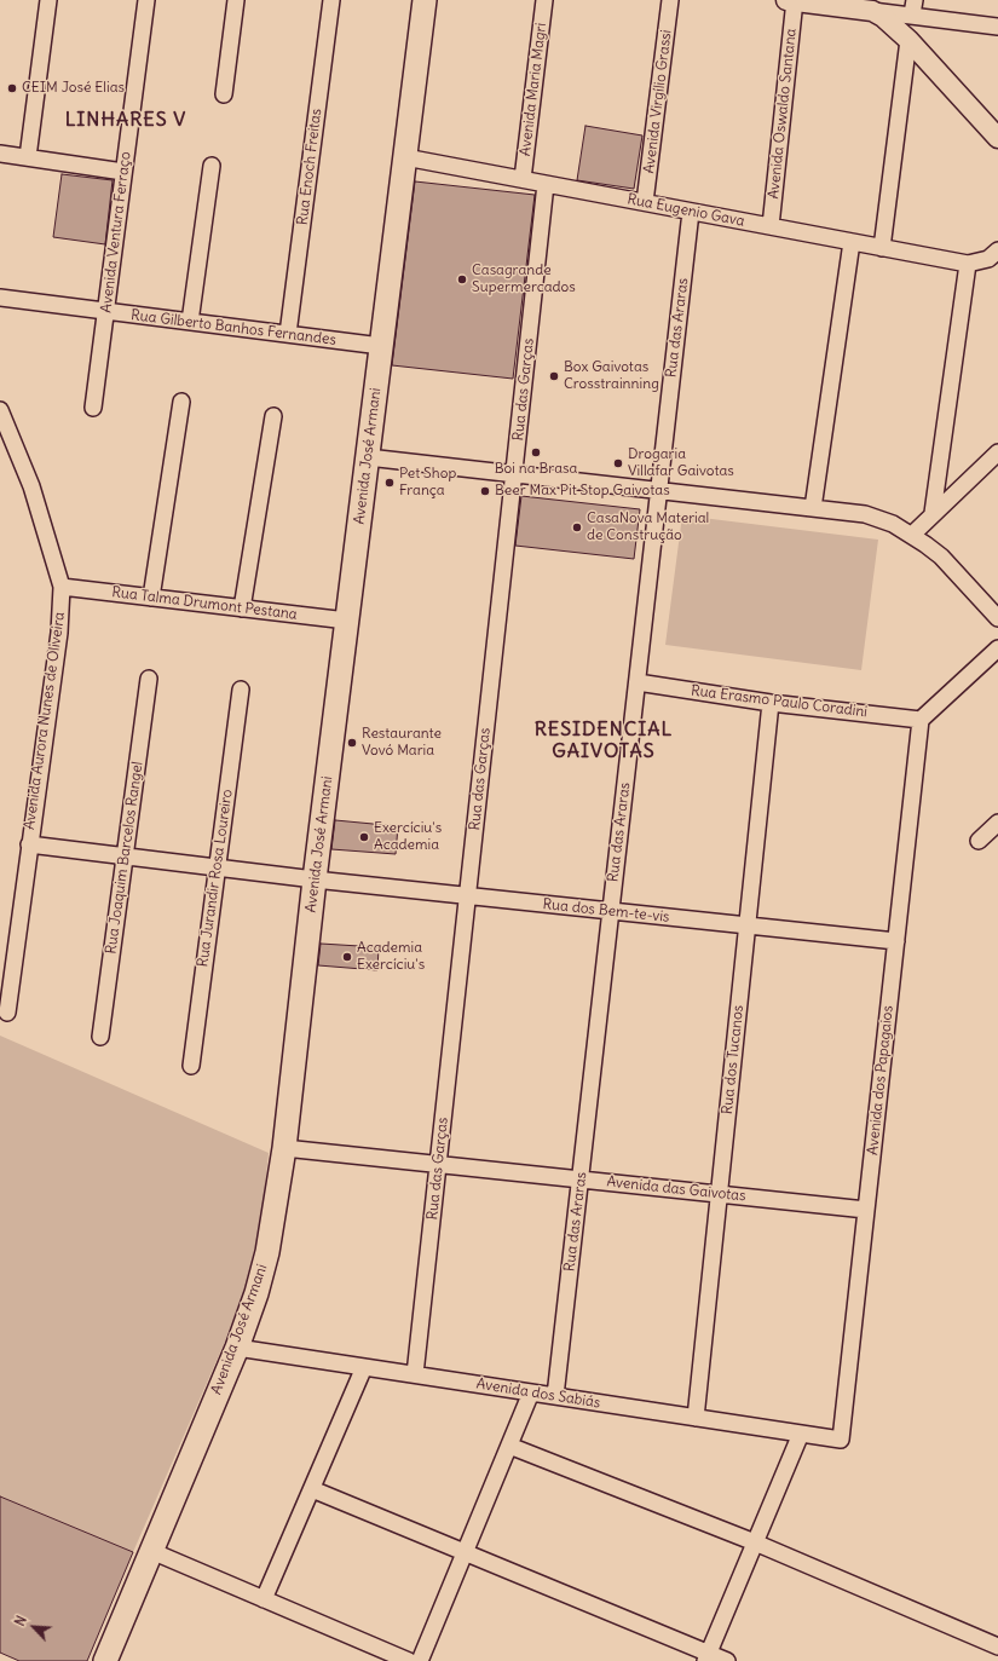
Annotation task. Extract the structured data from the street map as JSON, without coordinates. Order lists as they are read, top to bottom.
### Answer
{
  "streets": {
    "main road": ["Avenida José Armani"],
    "street": [
      "Avenida Maria Magri",
      "Avenida Virgílio Grassi",
      "Avenida Oswaldo Santana",
      "Rua Enoch Freitas",
      "Rua Eugenio Gava",
      "Avenida Ventura Ferraço",
      "Rua Gilberto Banhos Fernandes",
      "Rua das Araras",
      "Rua das Garças",
      "Rua Talma Drumont Pestana",
      "Rua Erasmo Paulo Coradini",
      "Avenida Aurora Nunes de Oliveira",
      "Rua Joaquim Barcelos Rangel",
      "Rua Jurandir Rosa Loureiro",
      "Rua dos Bem-te-vis",
      "Rua dos Tucanos",
      "Avenida dos Papagaios",
      "Avenida das Gaivotas",
      "Avenida dos Sabiás"
    ]
  },
  "crossings": [
    ["Avenida Maria Magri", "Rua Eugenio Gava"],
    ["Avenida Virgílio Grassi", "Rua Eugenio Gava"],
    ["Avenida Oswaldo Santana", "Rua Eugenio Gava"],
    ["Rua Enoch Freitas", "Rua Gilberto Banhos Fernandes"],
    ["Rua Eugenio Gava", "Rua das Araras"],
    ["Rua Eugenio Gava", "Rua das Garças"],
    ["Rua Eugenio Gava", "Avenida José Armani"],
    ["Avenida Ventura Ferraço", "Rua Gilberto Banhos Fernandes"],
    ["Rua Gilberto Banhos Fernandes", "Avenida José Armani"],
    ["Rua das Araras", "Rua Erasmo Paulo Coradini"],
    ["Rua das Araras", "Rua dos Bem-te-vis"],
    ["Rua das Araras", "Avenida das Gaivotas"],
    ["Rua das Araras", "Avenida dos Sabiás"],
    ["Rua das Garças", "Rua dos Bem-te-vis"],
    ["Rua das Garças", "Avenida das Gaivotas"],
    ["Rua das Garças", "Avenida dos Sabiás"],
    ["Avenida José Armani", "Rua Talma Drumont Pestana"],
    ["Avenida José Armani", "Rua dos Bem-te-vis"],
    ["Avenida José Armani", "Avenida das Gaivotas"],
    ["Avenida José Armani", "Avenida dos Sabiás"],
    ["Rua Talma Drumont Pestana", "Avenida Aurora Nunes de Oliveira"],
    ["Rua Erasmo Paulo Coradini", "Rua dos Tucanos"],
    ["Rua Erasmo Paulo Coradini", "Avenida dos Papagaios"],
    ["Avenida Aurora Nunes de Oliveira", "Rua dos Bem-te-vis"],
    ["Rua Joaquim Barcelos Rangel", "Rua dos Bem-te-vis"],
    ["Rua Jurandir Rosa Loureiro", "Rua dos Bem-te-vis"],
    ["Rua dos Bem-te-vis", "Rua dos Tucanos"],
    ["Rua dos Bem-te-vis", "Avenida dos Papagaios"],
    ["Rua dos Tucanos", "Avenida das Gaivotas"],
    ["Rua dos Tucanos", "Avenida dos Sabiás"],
    ["Avenida dos Papagaios", "Avenida das Gaivotas"],
    ["Avenida dos Papagaios", "Avenida dos Sabiás"]
  ],
  "districts": ["LINHARES V", "RESIDENCIAL GAIVOTAS"],
  "places": [
    "CEIM José Elias",
    "Casagrande Supermercados",
    "Box Gaivotas Crosstrainning",
    "Boi na Brasa",
    "Drogaria Villafar Gaivotas",
    "Pet Shop França",
    "Beer Max Pit Stop Gaivotas",
    "CasaNova Material de Construção",
    "Restaurante Vovó Maria",
    "Exercíciu's Academia",
    "Academia Exercíciu's"
  ],
  "north": "top left"
}
